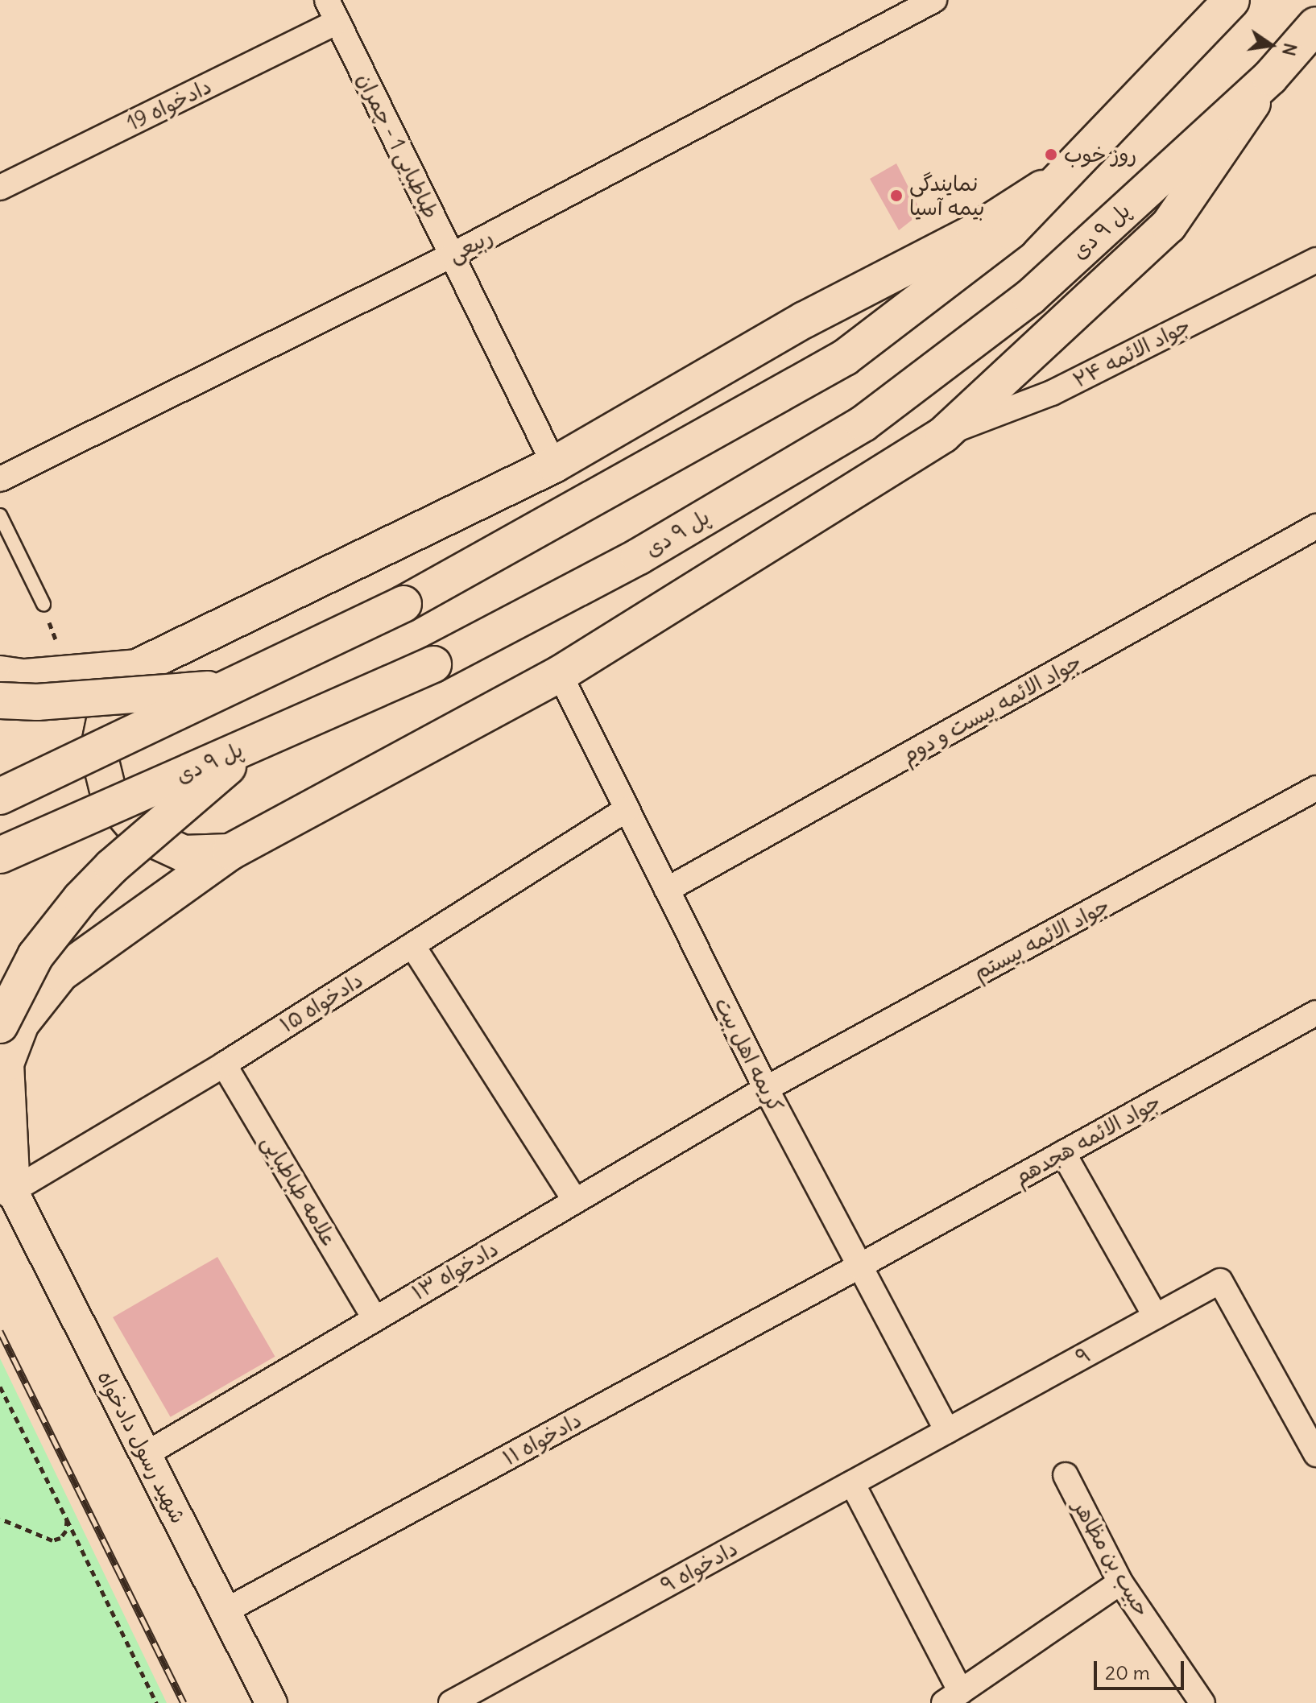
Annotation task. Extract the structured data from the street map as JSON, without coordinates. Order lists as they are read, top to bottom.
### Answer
{
  "streets": {
    "main road": ["پل ۹ دی"],
    "street": [
      "دادخواه 19",
      "طباطبایی 1 - چمران",
      "ربیعی",
      "جواد الائمه ۲۴",
      "جواد الائمه بیست و دوم",
      "جواد الائمه بیستم",
      "دادخواه ۱۵",
      "کریمه اهل بیت",
      "جواد الائمه هجدهم",
      "علامه طباطبایی",
      "دادخواه ۱۳",
      "۹",
      "دادخواه ۱۱",
      "شهید رسول دادخواه",
      "حبیب بن مظاهر",
      "دادخواه ۹"
    ]
  },
  "crossings": [
    ["دادخواه 19", "طباطبایی 1 - چمران"],
    ["طباطبایی 1 - چمران", "ربیعی"],
    ["جواد الائمه بیست و دوم", "کریمه اهل بیت"],
    ["جواد الائمه بیستم", "کریمه اهل بیت"],
    ["جواد الائمه بیستم", "دادخواه ۱۳"],
    ["دادخواه ۱۵", "کریمه اهل بیت"],
    ["دادخواه ۱۵", "علامه طباطبایی"],
    ["دادخواه ۱۵", "شهید رسول دادخواه"],
    ["کریمه اهل بیت", "جواد الائمه هجدهم"],
    ["کریمه اهل بیت", "دادخواه ۱۳"],
    ["کریمه اهل بیت", "۹"],
    ["کریمه اهل بیت", "دادخواه ۱۱"],
    ["کریمه اهل بیت", "دادخواه ۹"],
    ["جواد الائمه هجدهم", "دادخواه ۱۱"],
    ["علامه طباطبایی", "دادخواه ۱۳"],
    ["دادخواه ۱۳", "شهید رسول دادخواه"],
    ["۹", "دادخواه ۹"],
    ["دادخواه ۱۱", "شهید رسول دادخواه"]
  ],
  "places": ["روز خوب", "نمایندگی بیمه آسیا"],
  "scale_bar": "20 m",
  "north": "right"
}
